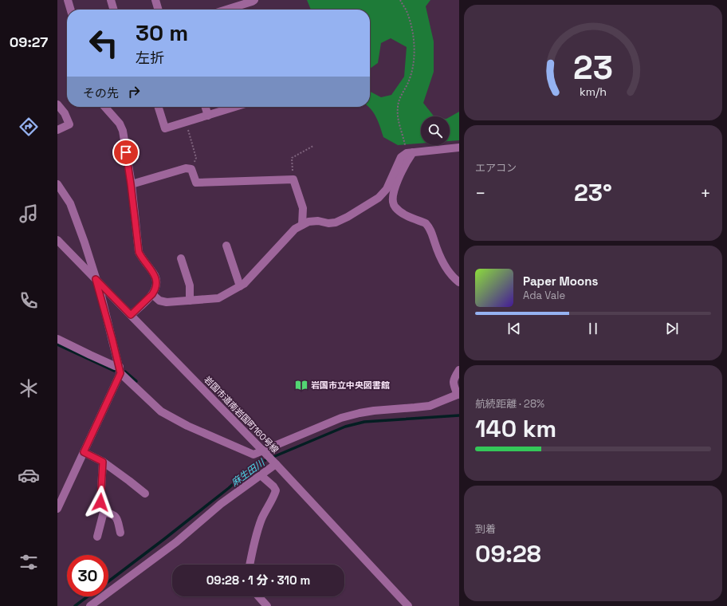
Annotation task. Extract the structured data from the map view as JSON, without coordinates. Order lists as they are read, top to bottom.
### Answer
{
  "streets": {
    "street": ["岩国市道南岩国町160号線"]
  },
  "water": ["麻生田川"],
  "places": {
    "library": ["岩国市立中央図書館"]
  },
  "page": {
    "tabs": "09:27",
    "turn": ["30 m", "左折"],
    "then": "その先",
    "tile": [
      "エアコン",
      ["航続距離 · 28%", "140 km"],
      ["到着", "09:28"]
    ],
    "heat": ["−", "23°", "+"],
    "song": ["Paper Moons", "Ada Vale"],
    "limit": "30",
    "trip": "09:28 · 1 分 · 310 m",
    "gauge": ["23", "km/h"]
  }
}
